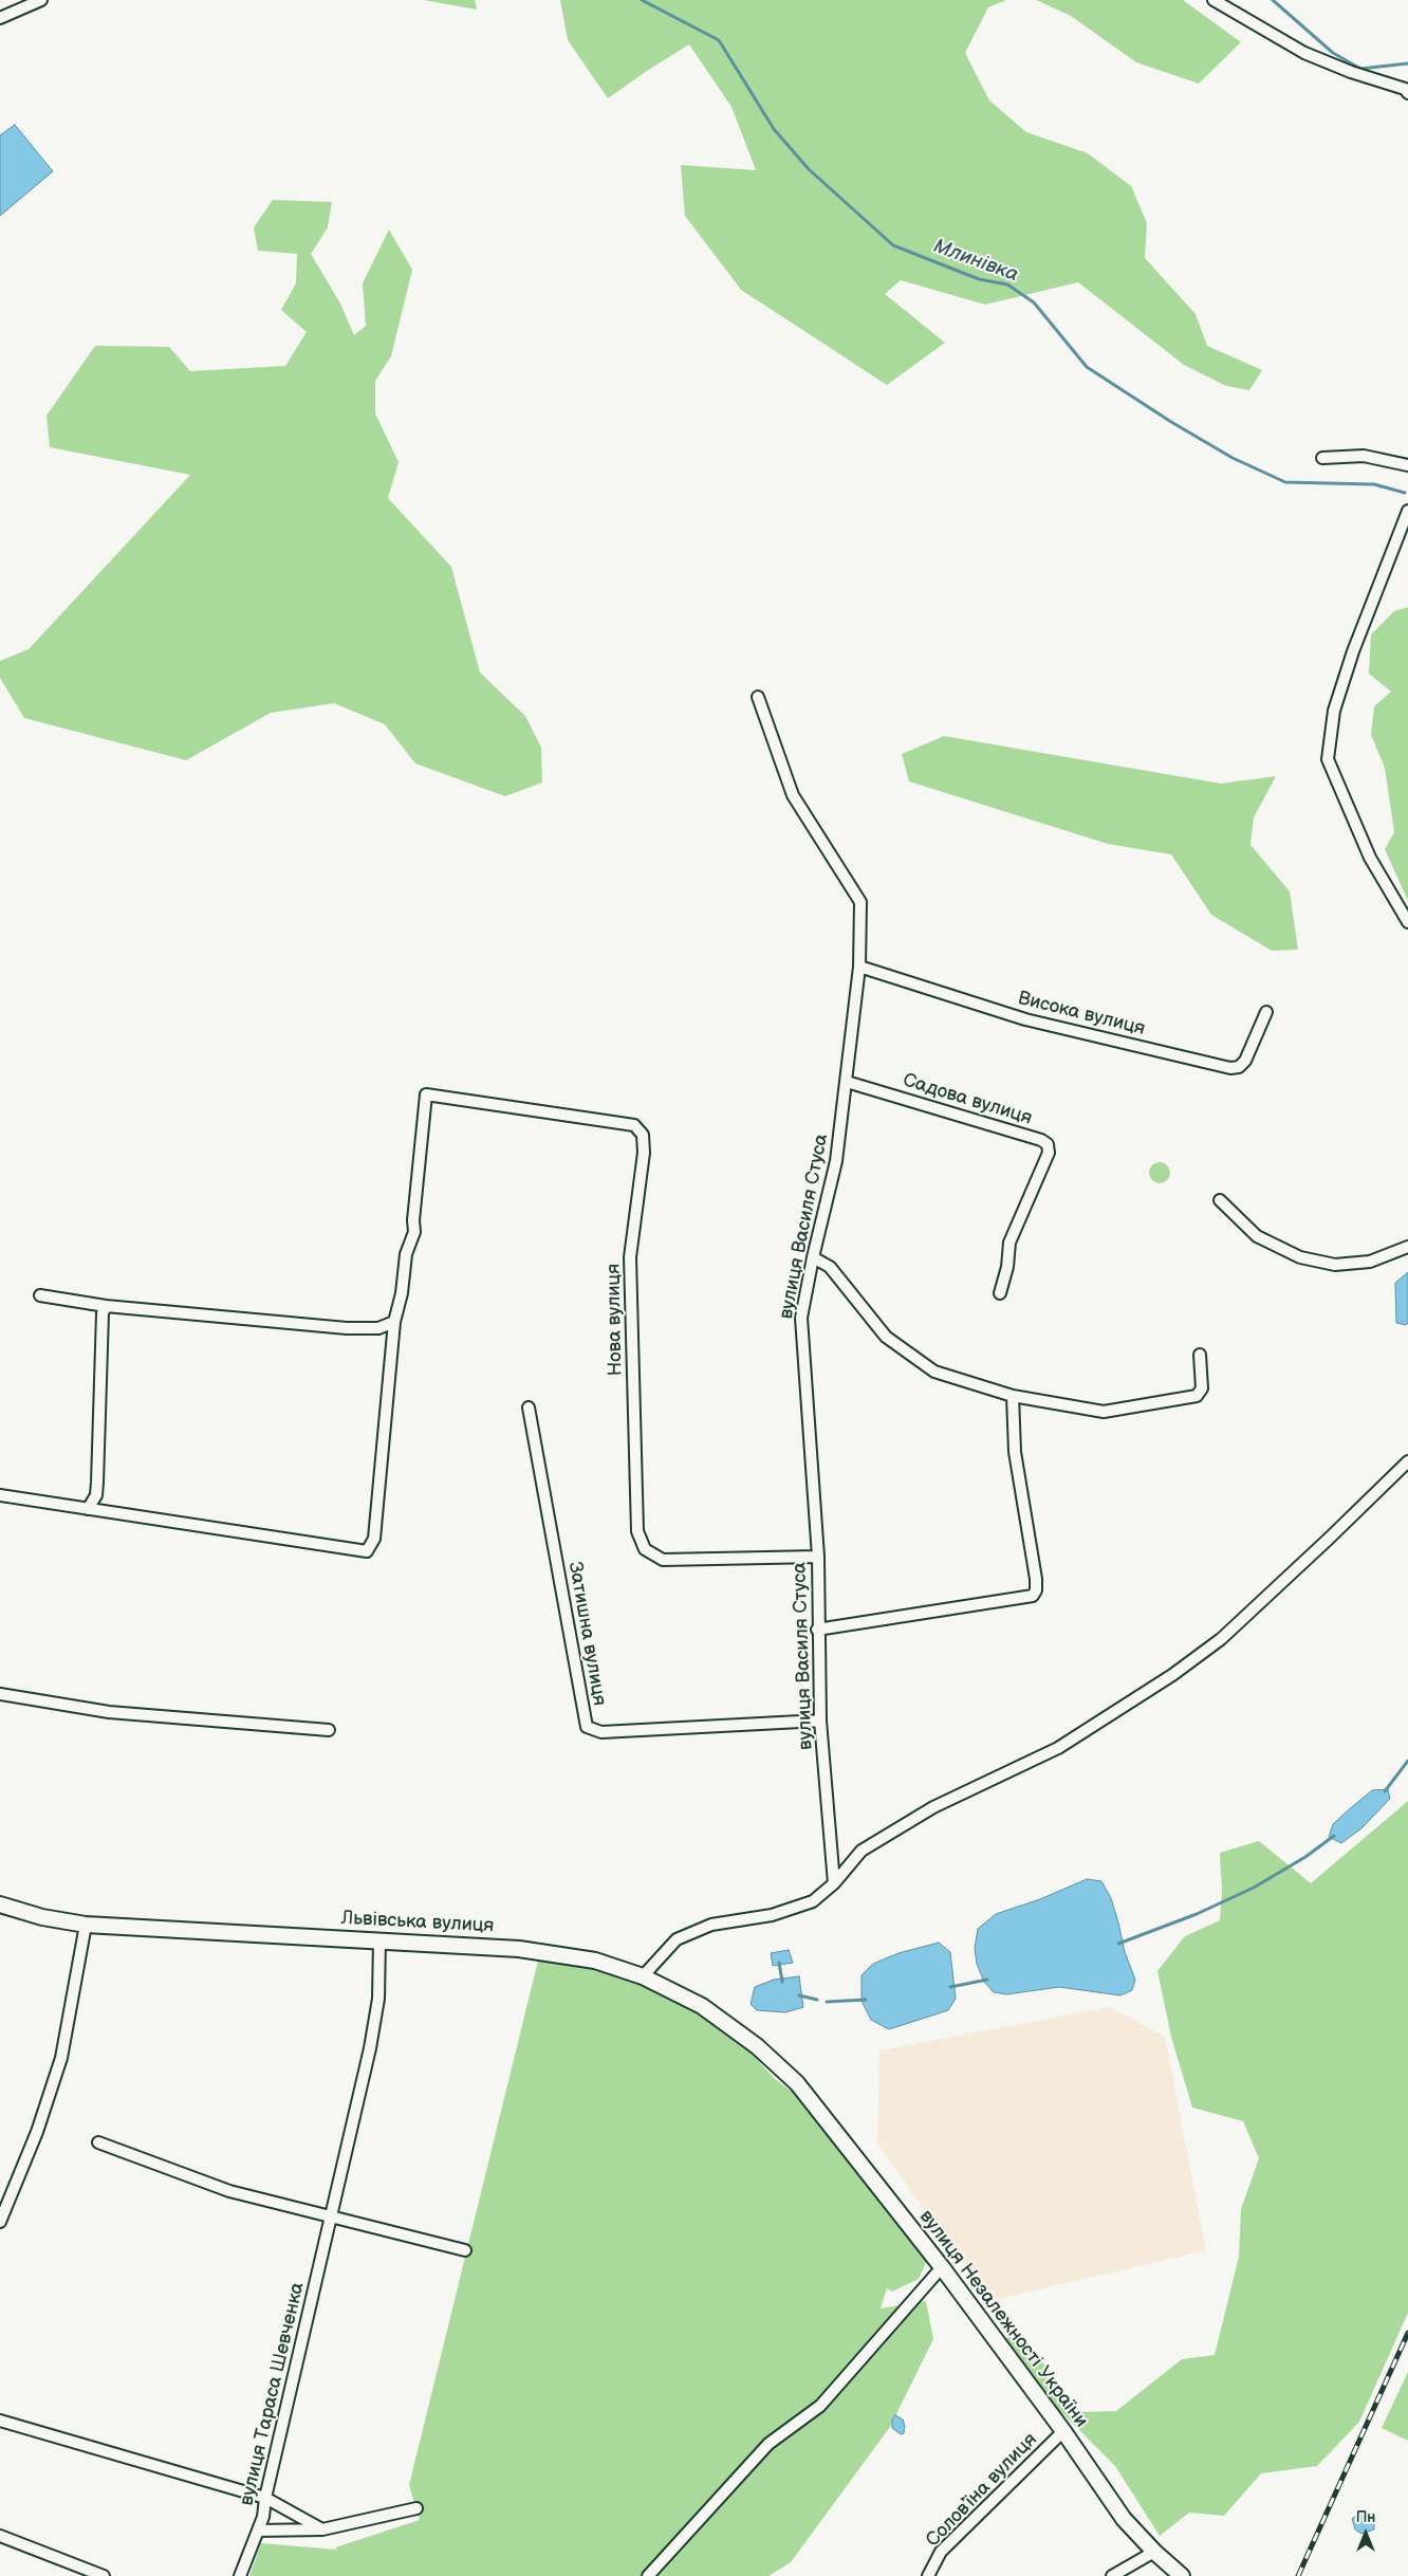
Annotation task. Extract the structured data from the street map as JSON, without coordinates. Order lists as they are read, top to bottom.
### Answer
{
  "streets": {
    "main road": ["Львівська вулиця", "вулиця Незалежності України"],
    "street": [
      "Висока вулиця",
      "Садова вулиця",
      "вулиця Василя Стуса",
      "Нова вулиця",
      "Затишна вулиця",
      "вулиця Тараса Шевченка",
      "Соловʼїна вулиця"
    ]
  },
  "crossings": [
    ["Висока вулиця", "вулиця Василя Стуса"],
    ["Садова вулиця", "вулиця Василя Стуса"],
    ["вулиця Василя Стуса", "Нова вулиця"],
    ["вулиця Василя Стуса", "Затишна вулиця"],
    ["Львівська вулиця", "вулиця Незалежності України"],
    ["Львівська вулиця", "вулиця Тараса Шевченка"],
    ["вулиця Незалежності України", "Соловʼїна вулиця"]
  ],
  "water": ["Млинівка"],
  "north": "top"
}
